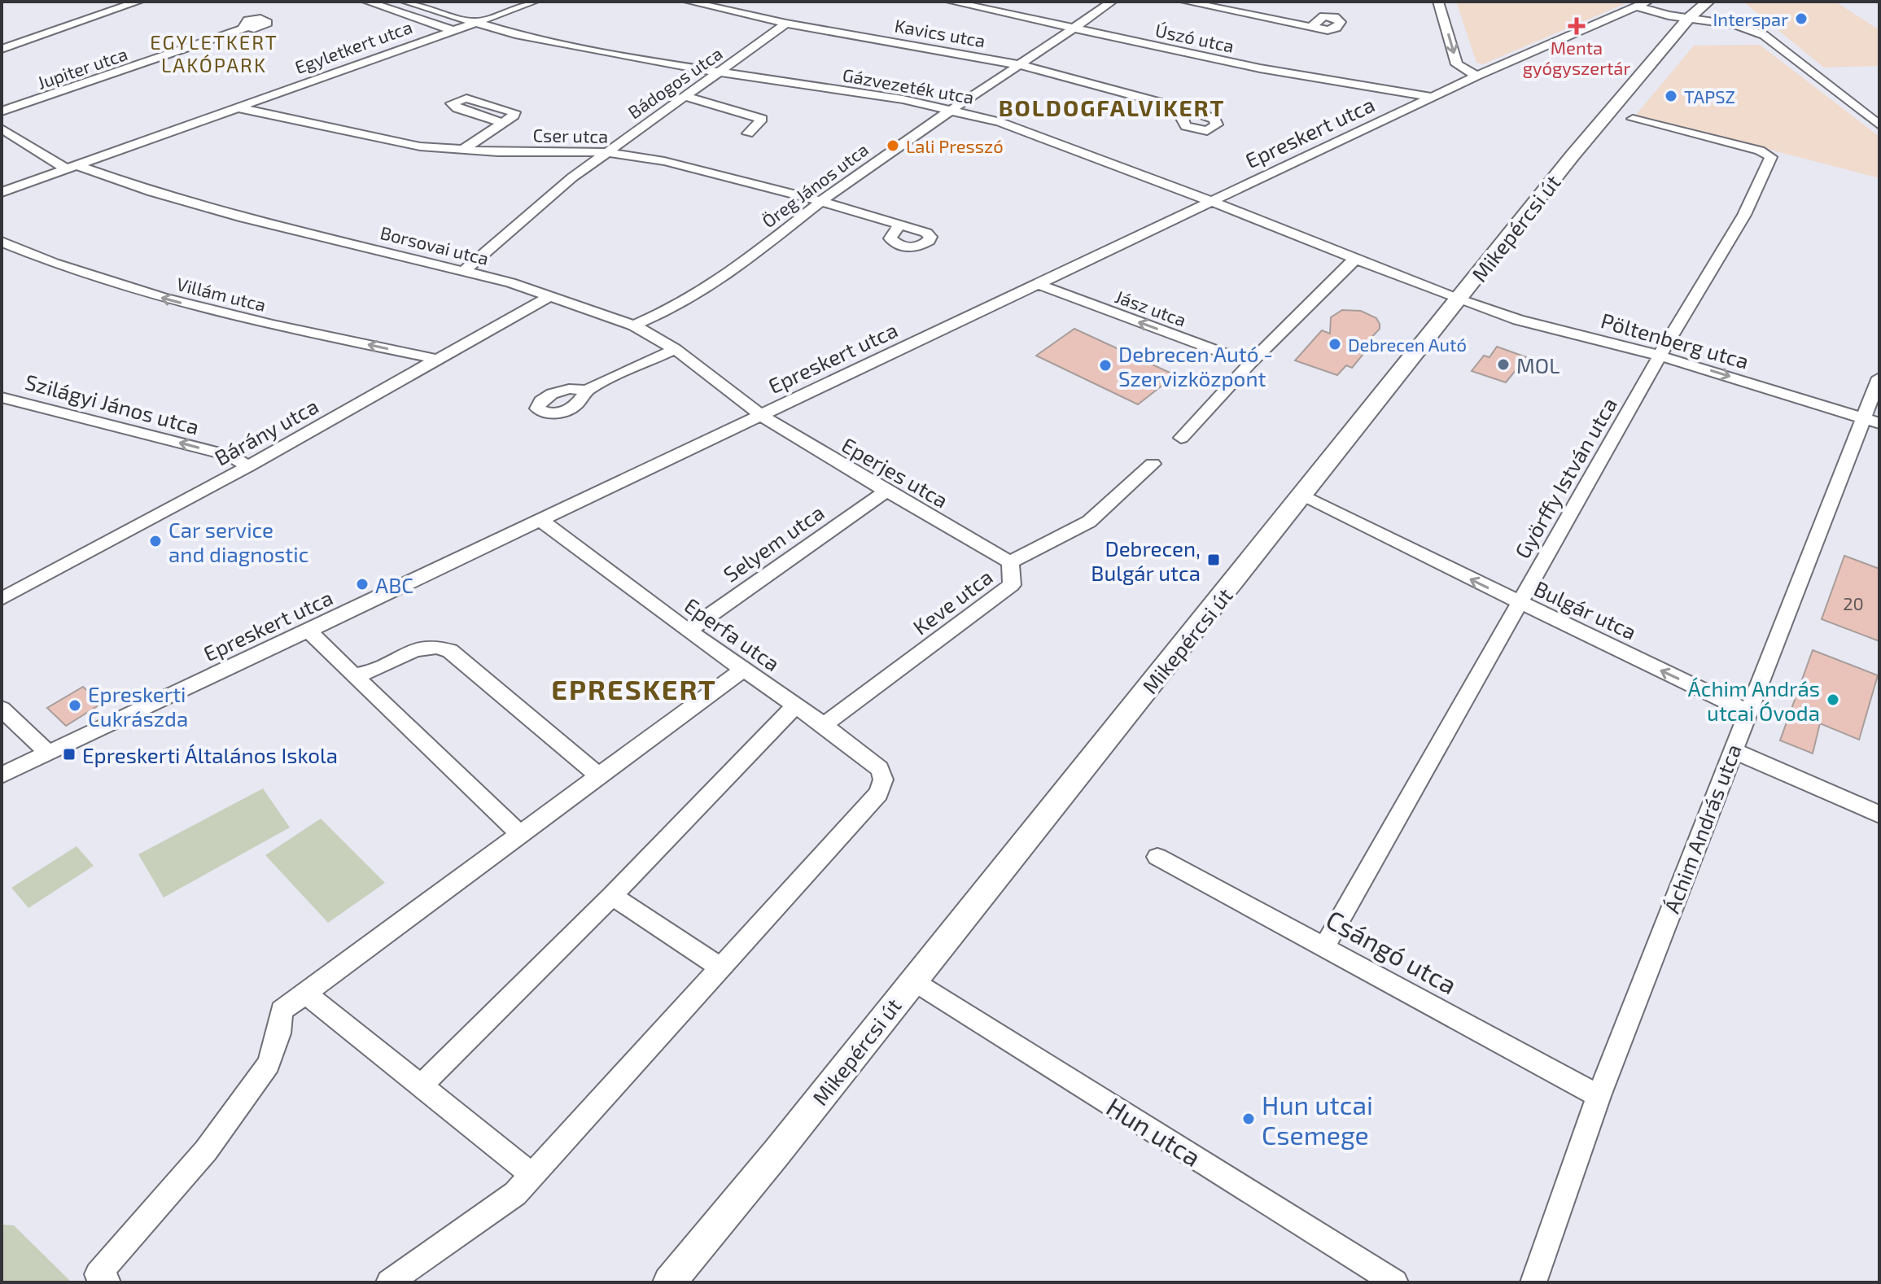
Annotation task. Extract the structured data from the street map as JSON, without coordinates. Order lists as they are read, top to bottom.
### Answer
{
  "streets": {
    "main road": ["Mikepércsi út"],
    "street": [
      "Kavics utca",
      "Úszó utca",
      "Egyletkert utca",
      "Jupiter utca",
      "Bádogos utca",
      "Gázvezeték utca",
      "Epreskert utca",
      "Cser utca",
      "Öreg János utca",
      "Borsovai utca",
      "Villám utca",
      "Jász utca",
      "Pöltenberg utca",
      "Szilágyi János utca",
      "Bárány utca",
      "Eperjes utca",
      "Györffy István utca",
      "Selyem utca",
      "Keve utca",
      "Bulgár utca",
      "Eperfa utca",
      "Áchim András utca",
      "Csángó utca",
      "Hun utca"
    ]
  },
  "crossings": [
    ["Kavics utca", "Bádogos utca"],
    ["Kavics utca", "Öreg János utca"],
    ["Úszó utca", "Epreskert utca"],
    ["Úszó utca", "Öreg János utca"],
    ["Egyletkert utca", "Gázvezeték utca"],
    ["Egyletkert utca", "Cser utca"],
    ["Egyletkert utca", "Borsovai utca"],
    ["Bádogos utca", "Gázvezeték utca"],
    ["Bádogos utca", "Cser utca"],
    ["Bádogos utca", "Borsovai utca"],
    ["Gázvezeték utca", "Epreskert utca"],
    ["Gázvezeték utca", "Öreg János utca"],
    ["Gázvezeték utca", "Mikepércsi út"],
    ["Gázvezeték utca", "Pöltenberg utca"],
    ["Epreskert utca", "Mikepércsi út"],
    ["Epreskert utca", "Borsovai utca"],
    ["Epreskert utca", "Jász utca"],
    ["Epreskert utca", "Eperjes utca"],
    ["Epreskert utca", "Eperfa utca"],
    ["Cser utca", "Öreg János utca"],
    ["Öreg János utca", "Borsovai utca"],
    ["Mikepércsi út", "Pöltenberg utca"],
    ["Mikepércsi út", "Bulgár utca"],
    ["Mikepércsi út", "Hun utca"],
    ["Borsovai utca", "Bárány utca"],
    ["Borsovai utca", "Eperjes utca"],
    ["Villám utca", "Bárány utca"],
    ["Pöltenberg utca", "Györffy István utca"],
    ["Pöltenberg utca", "Áchim András utca"],
    ["Szilágyi János utca", "Bárány utca"],
    ["Eperjes utca", "Selyem utca"],
    ["Eperjes utca", "Keve utca"],
    ["Györffy István utca", "Bulgár utca"],
    ["Györffy István utca", "Csángó utca"],
    ["Selyem utca", "Eperfa utca"],
    ["Keve utca", "Eperfa utca"],
    ["Bulgár utca", "Áchim András utca"],
    ["Áchim András utca", "Csángó utca"]
  ],
  "one_way": [
    "Villám utca",
    "Jász utca",
    "Pöltenberg utca",
    "Szilágyi János utca",
    "Bulgár utca"
  ],
  "districts": ["EGYLETKERT LAKÓPARK", "BOLDOGFALVIKERT", "EPRESKERT"],
  "places": {
    "other": [
      "Interspar",
      "TAPSZ",
      "Lali Presszó",
      "Debrecen Autó",
      "MOL",
      "Debrecen Autó - Szervizközpont",
      "Car service and diagnostic",
      "ABC",
      "Áchim András utcai Óvoda",
      "Epreskerti Cukrászda",
      "Hun utcai Csemege"
    ],
    "health": ["Menta gyógyszertár"],
    "transit": ["Debrecen, Bulgár utca", "Epreskerti Általános Iskola"]
  },
  "house_numbers": ["20"]
}
